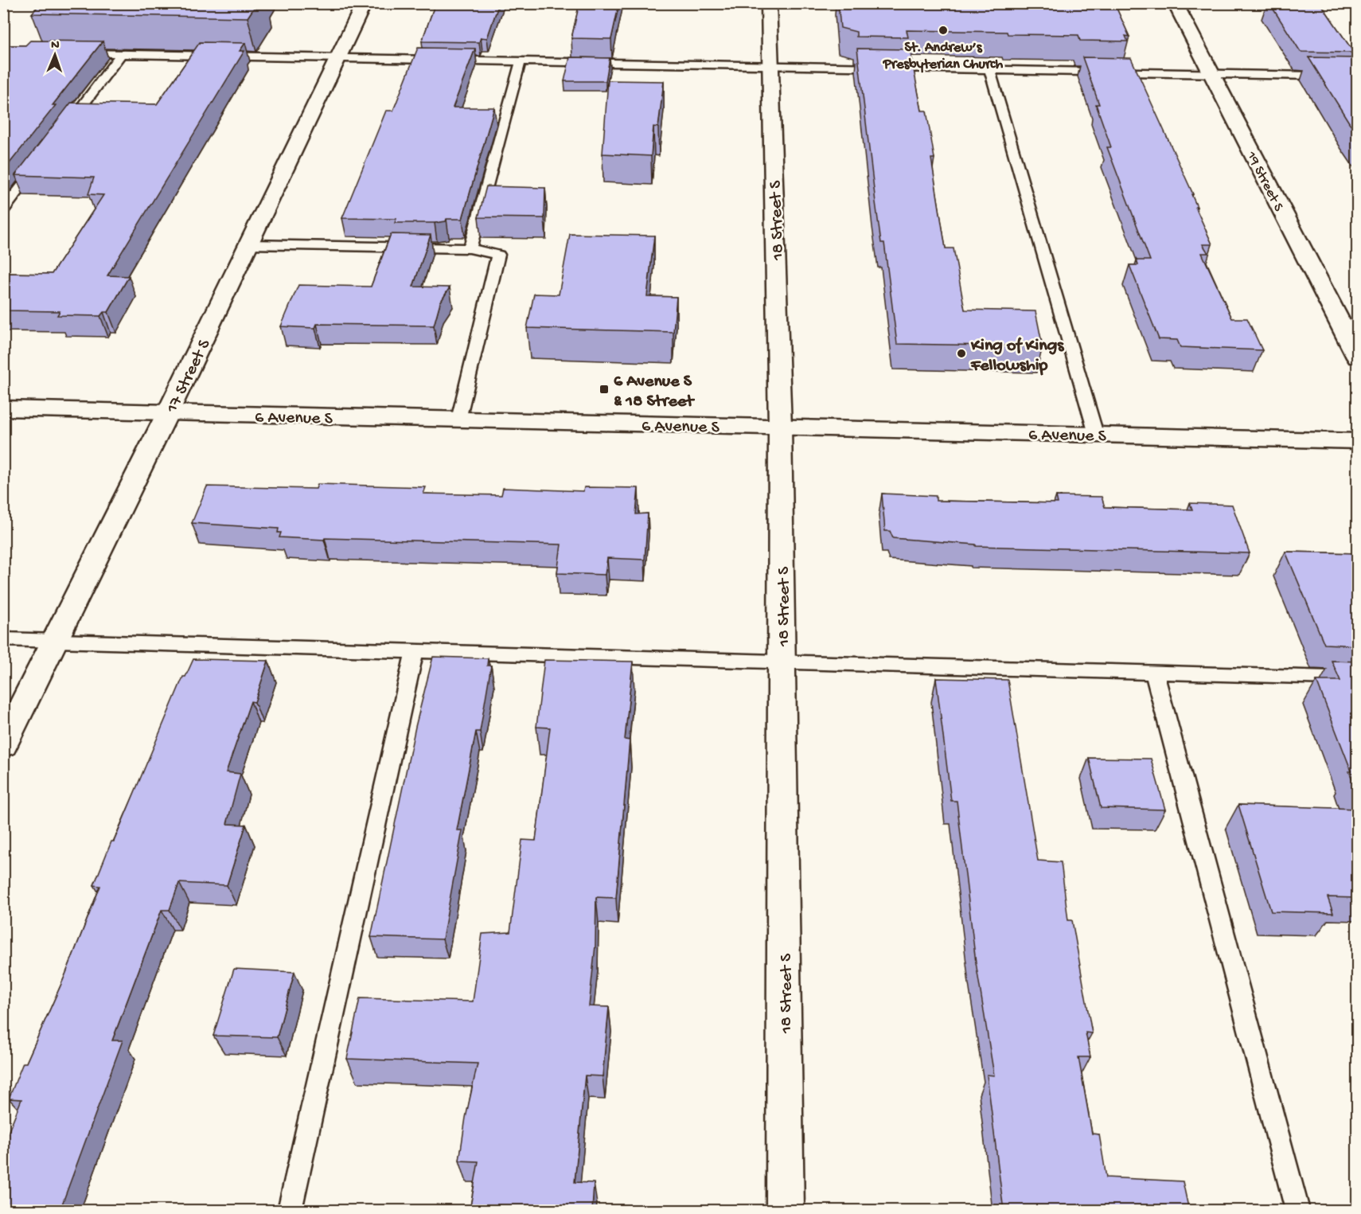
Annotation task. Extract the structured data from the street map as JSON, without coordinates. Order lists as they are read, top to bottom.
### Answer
{
  "streets": {
    "street": [
      "19 Street S",
      "18 Street S",
      "17 Street S",
      "6 Avenue S"
    ]
  },
  "crossings": [
    ["18 Street S", "6 Avenue S"],
    ["17 Street S", "6 Avenue S"]
  ],
  "places": {
    "other": ["St. Andrew’s Presbyterian Church", "King of Kings Fellowship"],
    "transit": ["6 Avenue S & 18 Street"]
  },
  "north": "top"
}
